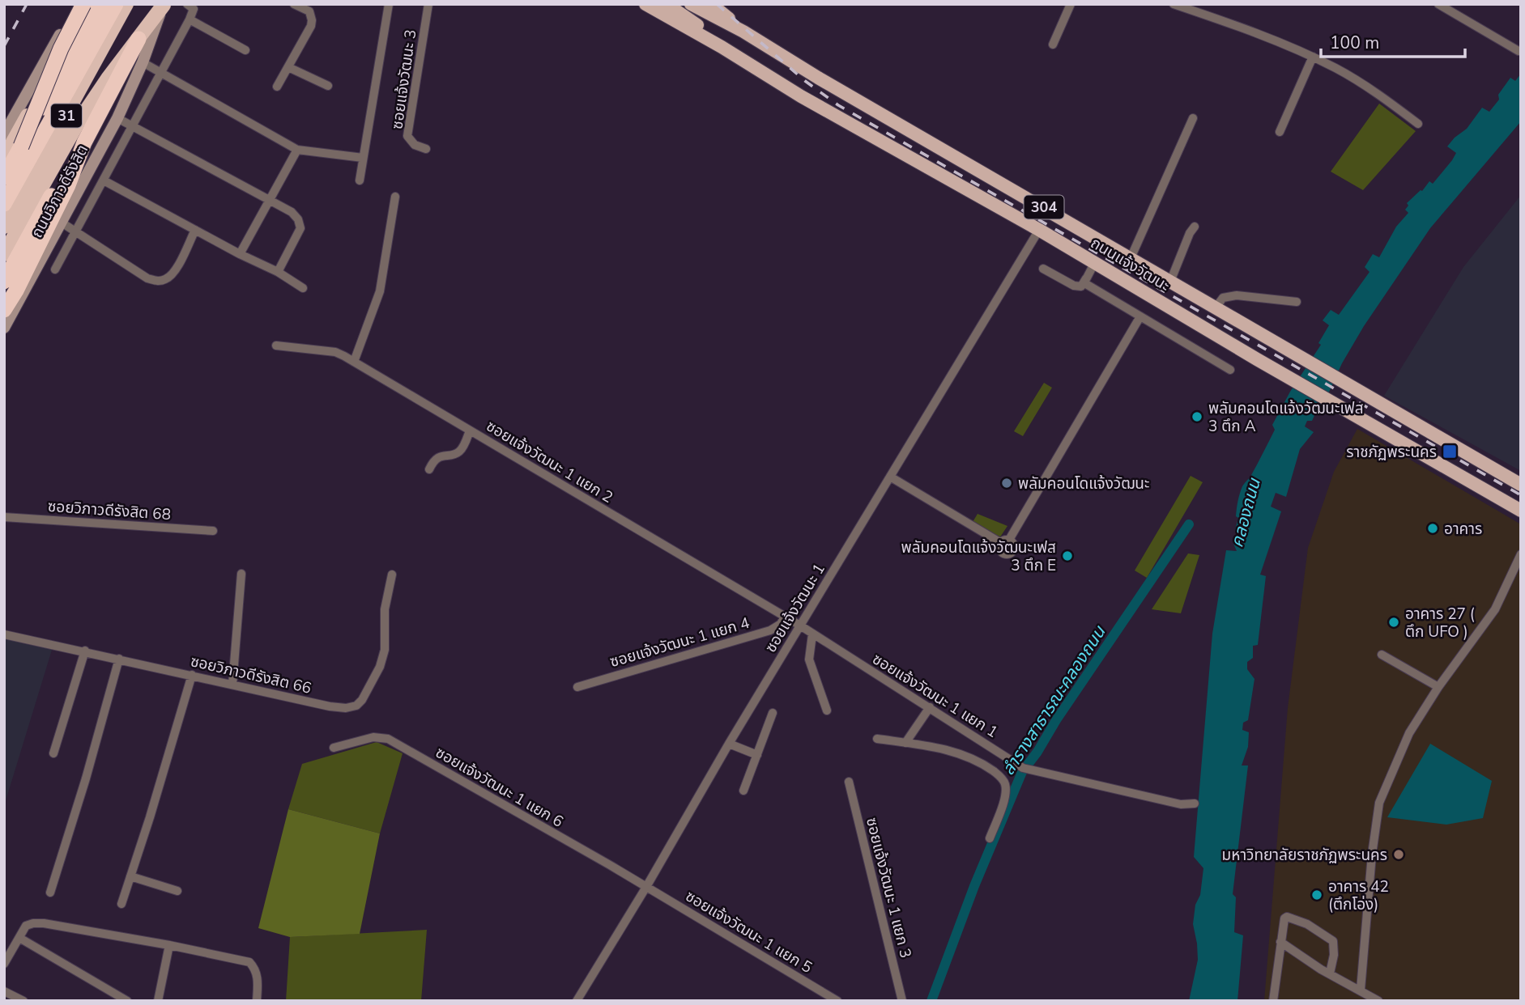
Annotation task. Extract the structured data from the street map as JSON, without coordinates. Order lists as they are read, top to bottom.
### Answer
{
  "streets": {
    "highway": ["31", "ถนนวิภาวดีรังสิต"],
    "main road": ["304", "ถนนแจ้งวัฒนะ"],
    "street": [
      "ซอยแจ้งวัฒนะ 3",
      "ซอยแจ้งวัฒนะ 1 แยก 2",
      "ซอยวิภาวดีรังสิต 68",
      "ซอยแจ้งวัฒนะ 1",
      "ซอยแจ้งวัฒนะ 1 แยก 4",
      "ซอยวิภาวดีรังสิต 66",
      "ซอยแจ้งวัฒนะ 1 แยก 1",
      "ซอยแจ้งวัฒนะ 1 แยก 6",
      "ซอยแจ้งวัฒนะ 1 แยก 3",
      "ซอยแจ้งวัฒนะ 1 แยก 5"
    ]
  },
  "crossings": [
    ["ถนนแจ้งวัฒนะ", "ซอยแจ้งวัฒนะ 1"],
    ["ซอยแจ้งวัฒนะ 1 แยก 2", "ซอยแจ้งวัฒนะ 1"],
    ["ซอยแจ้งวัฒนะ 1 แยก 2", "ซอยแจ้งวัฒนะ 1 แยก 4"],
    ["ซอยแจ้งวัฒนะ 1 แยก 2", "ซอยแจ้งวัฒนะ 1 แยก 1"],
    ["ซอยแจ้งวัฒนะ 1", "ซอยแจ้งวัฒนะ 1 แยก 1"],
    ["ซอยแจ้งวัฒนะ 1", "ซอยแจ้งวัฒนะ 1 แยก 6"],
    ["ซอยแจ้งวัฒนะ 1", "ซอยแจ้งวัฒนะ 1 แยก 5"],
    ["ซอยแจ้งวัฒนะ 1 แยก 6", "ซอยแจ้งวัฒนะ 1 แยก 5"]
  ],
  "water": ["คลองถนน", "ลำรางสาธารณะคลองถนน"],
  "places": {
    "other": [
      "พลัมคอนโดแจ้งวัฒนะเฟส 3 ตึก A",
      "พลัมคอนโดแจ้งวัฒนะ",
      "อาคาร",
      "พลัมคอนโดแจ้งวัฒนะเฟส 3 ตึก E",
      "อาคาร 27 ( ตึก UFO )",
      "มหาวิทยาลัยราชภัฏพระนคร",
      "อาคาร 42 (ตึกโอ่ง)"
    ],
    "transit": ["ราชภัฏพระนคร"]
  },
  "scale_bar": "100 m"
}
